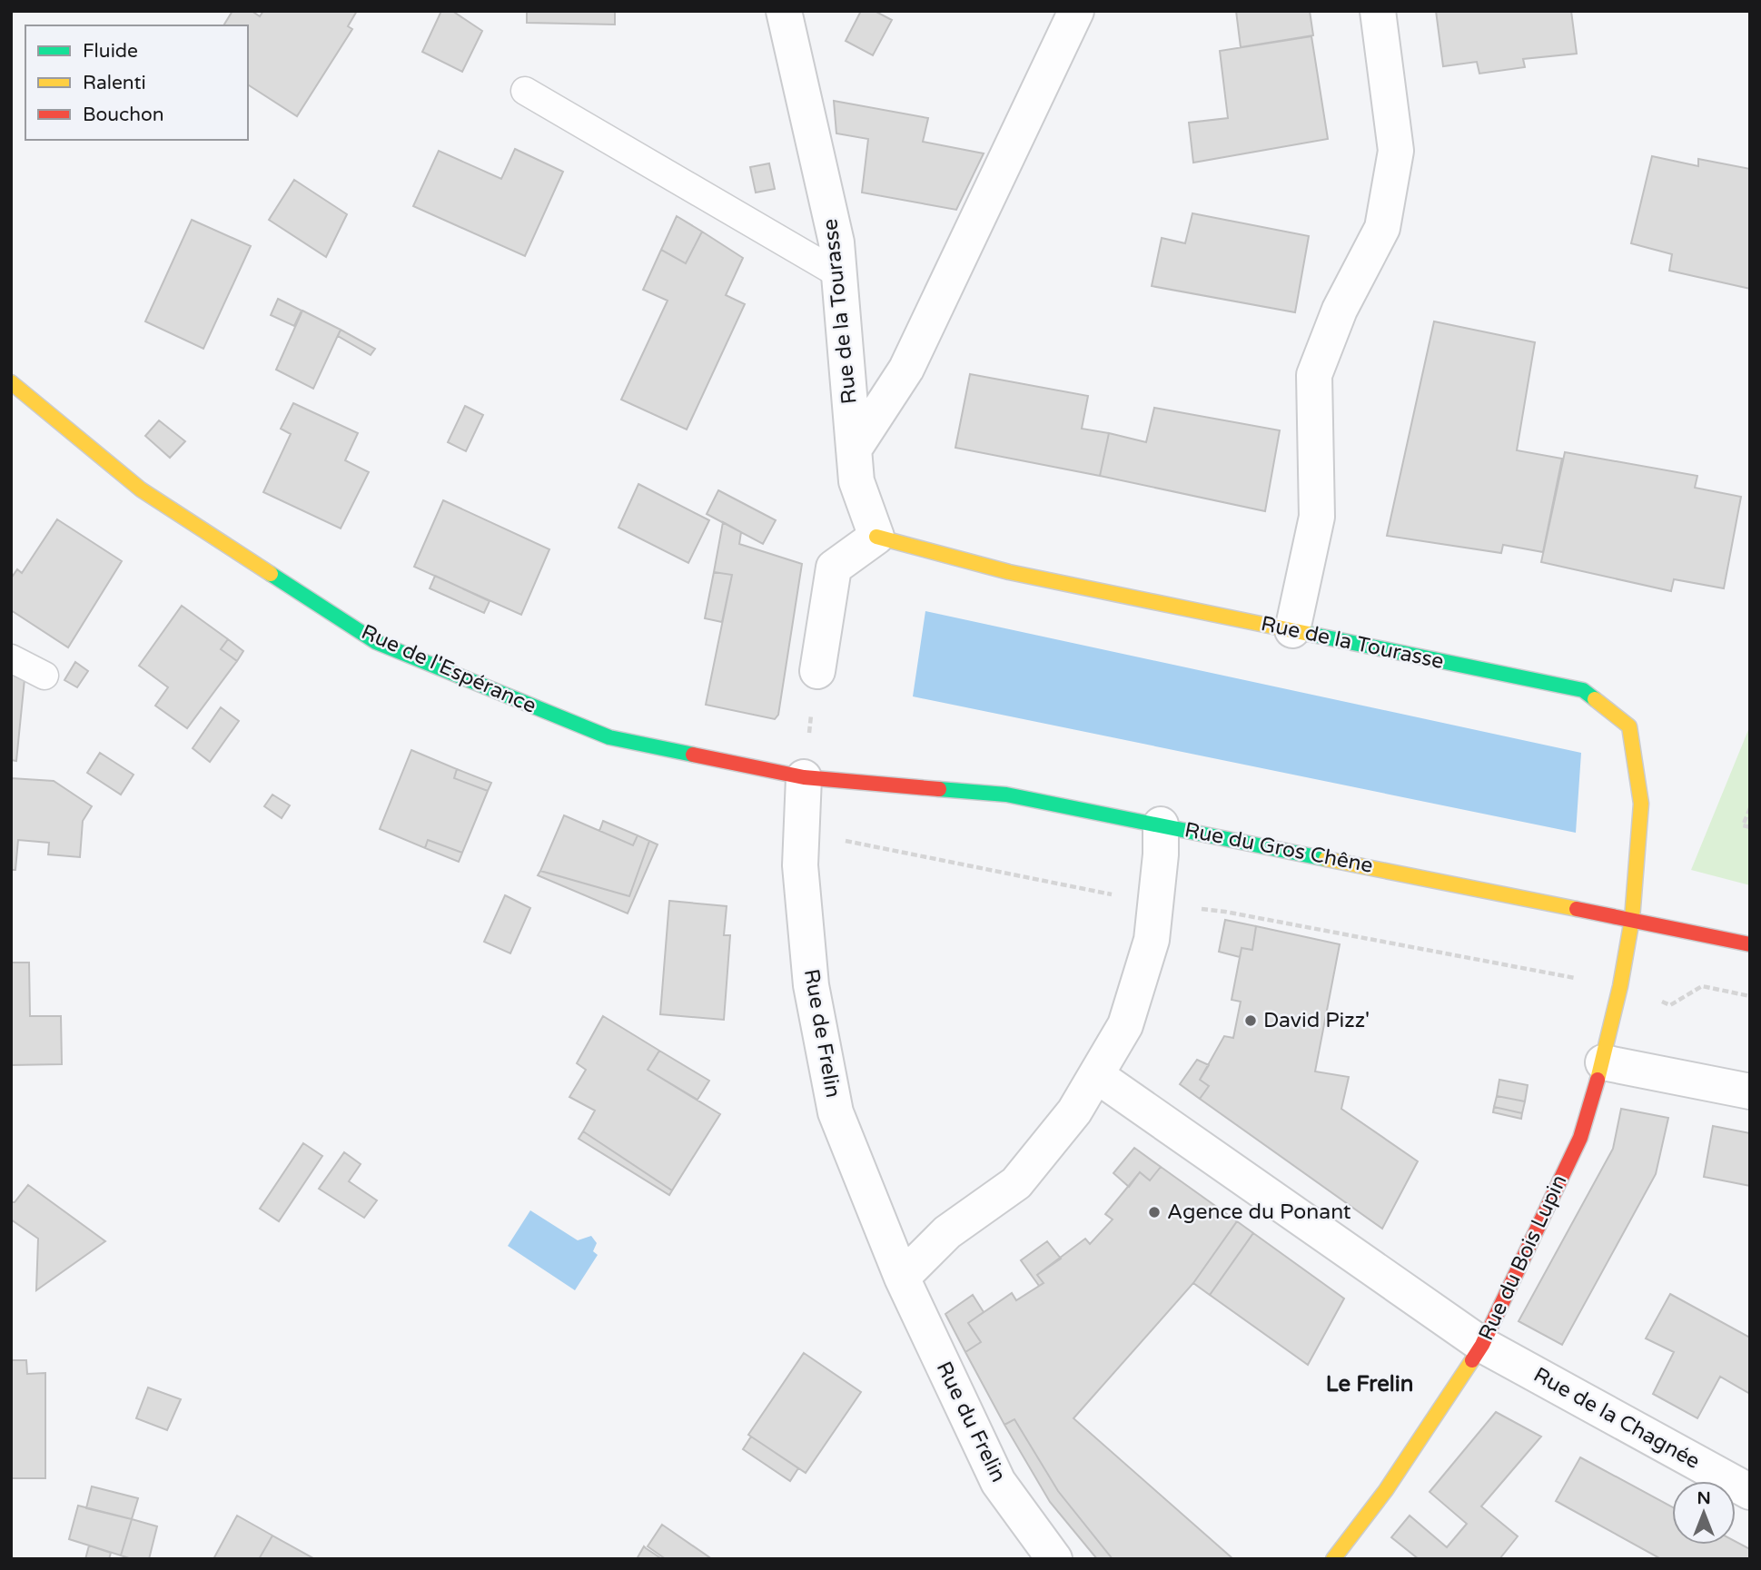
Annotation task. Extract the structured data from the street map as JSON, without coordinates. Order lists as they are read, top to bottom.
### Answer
{
  "streets": {
    "street": [
      "Rue de la Tourasse",
      "Rue de l'Espérance",
      "Rue du Gros Chêne",
      "Rue de Frelin",
      "Rue du Bois Lupin",
      "Rue de la Chagnée",
      "Rue du Frelin"
    ]
  },
  "crossings": [
    ["Rue de la Tourasse", "Rue du Gros Chêne"],
    ["Rue de la Tourasse", "Rue du Bois Lupin"],
    ["Rue de l'Espérance", "Rue du Gros Chêne"],
    ["Rue de l'Espérance", "Rue de Frelin"],
    ["Rue du Gros Chêne", "Rue de Frelin"],
    ["Rue du Gros Chêne", "Rue du Bois Lupin"],
    ["Rue de Frelin", "Rue du Frelin"],
    ["Rue du Bois Lupin", "Rue de la Chagnée"]
  ],
  "districts": ["Le Frelin"],
  "places": ["David Pizz'", "Agence du Ponant"],
  "legend": ["Fluide", "Ralenti", "Bouchon"],
  "north": "top"
}
